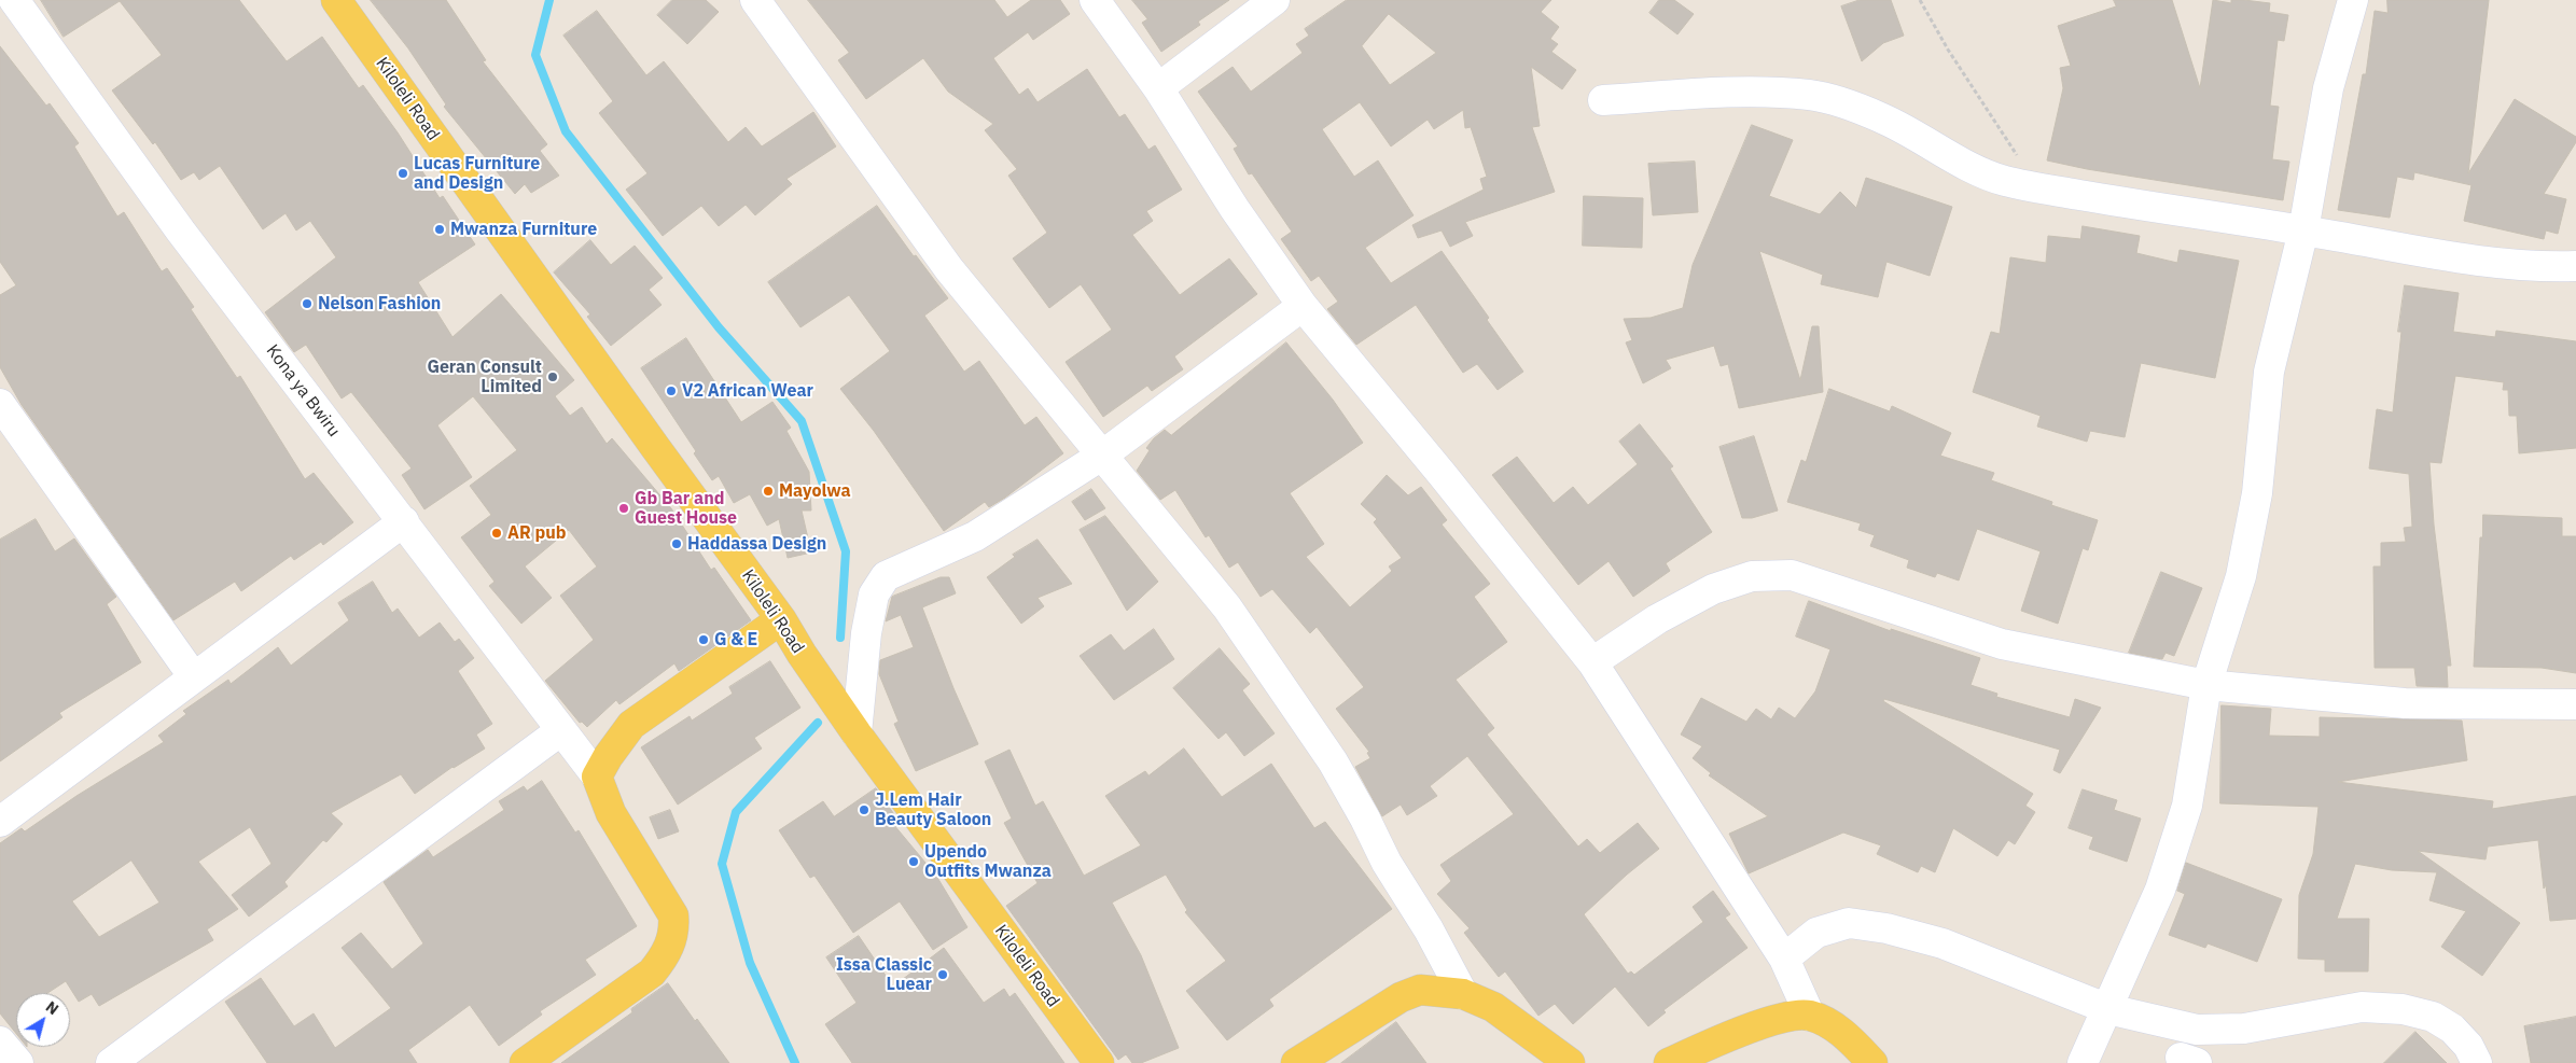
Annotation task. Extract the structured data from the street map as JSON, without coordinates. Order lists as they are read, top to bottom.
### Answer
{
  "streets": {
    "main road": ["Kiloleli Road"],
    "street": ["Kona ya Bwiru"]
  },
  "places": [
    "Lucas Furniture and Design",
    "Mwanza Furniture",
    "Nelson Fashion",
    "Geran Consult Limited",
    "V2 African Wear",
    "Mayolwa",
    "Gb Bar and Guest House",
    "AR pub",
    "Haddassa Design",
    "G & E",
    "J.Lem Hair Beauty Saloon",
    "Upendo Outfits Mwanza",
    "Issa Classic Luear"
  ],
  "north": "top right"
}
